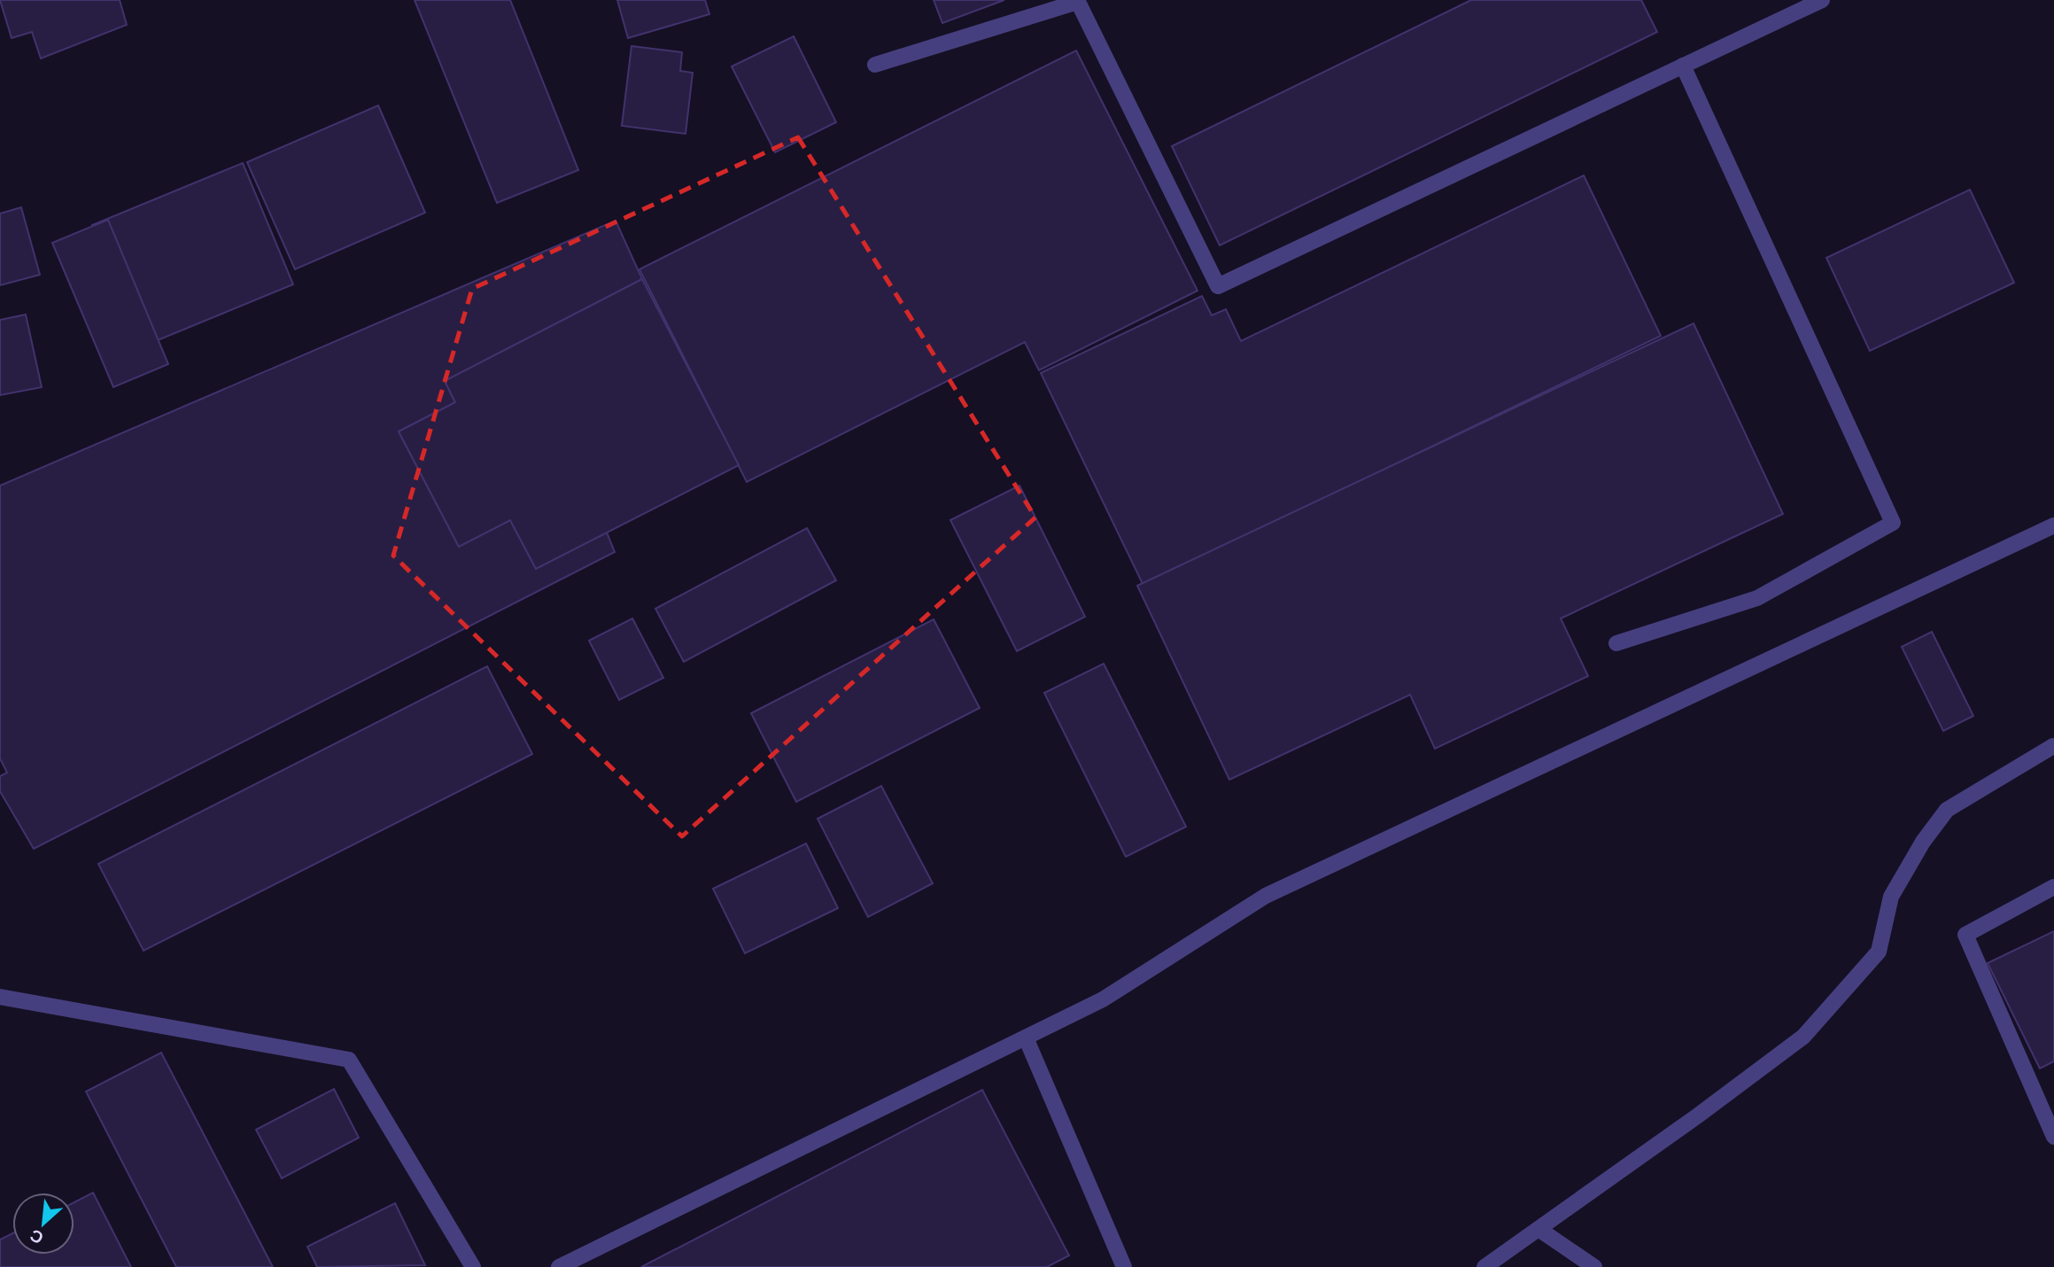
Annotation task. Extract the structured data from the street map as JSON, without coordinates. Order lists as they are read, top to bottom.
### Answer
{
  "north": "bottom left"
}
